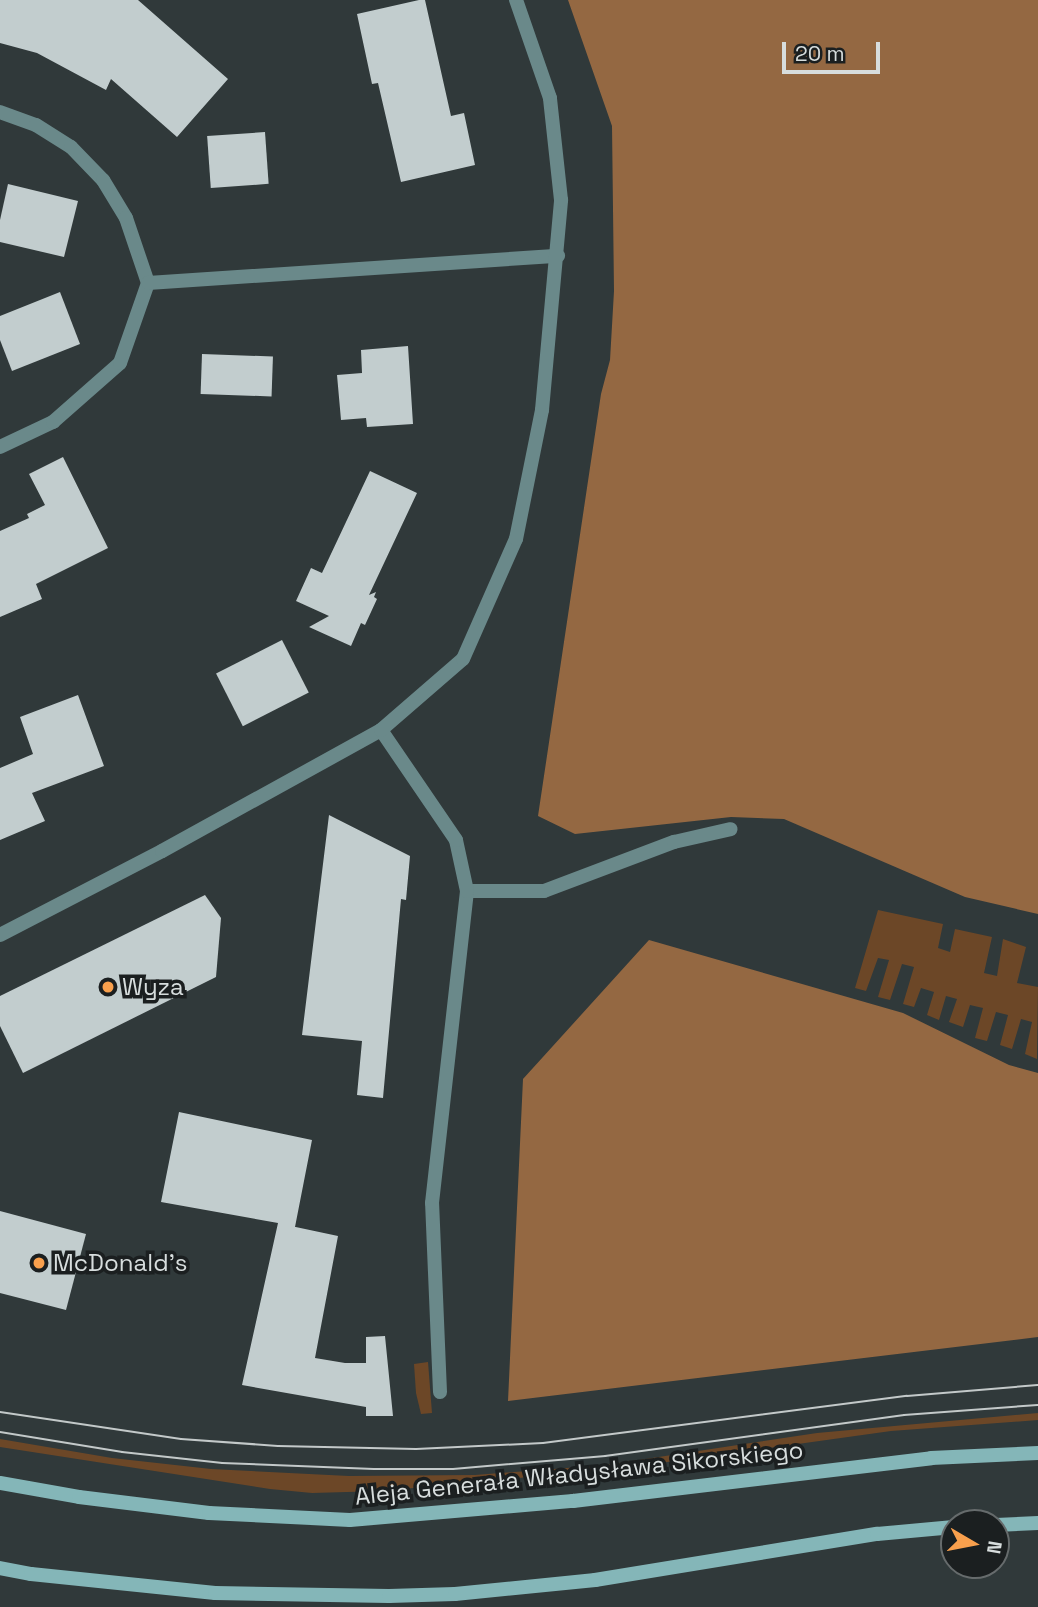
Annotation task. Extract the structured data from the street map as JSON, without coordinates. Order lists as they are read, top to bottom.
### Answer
{
  "streets": {
    "main road": ["Aleja Generała Władysława Sikorskiego"]
  },
  "places": ["Wyza", "McDonald's"],
  "scale_bar": "20 m",
  "north": "right"
}
